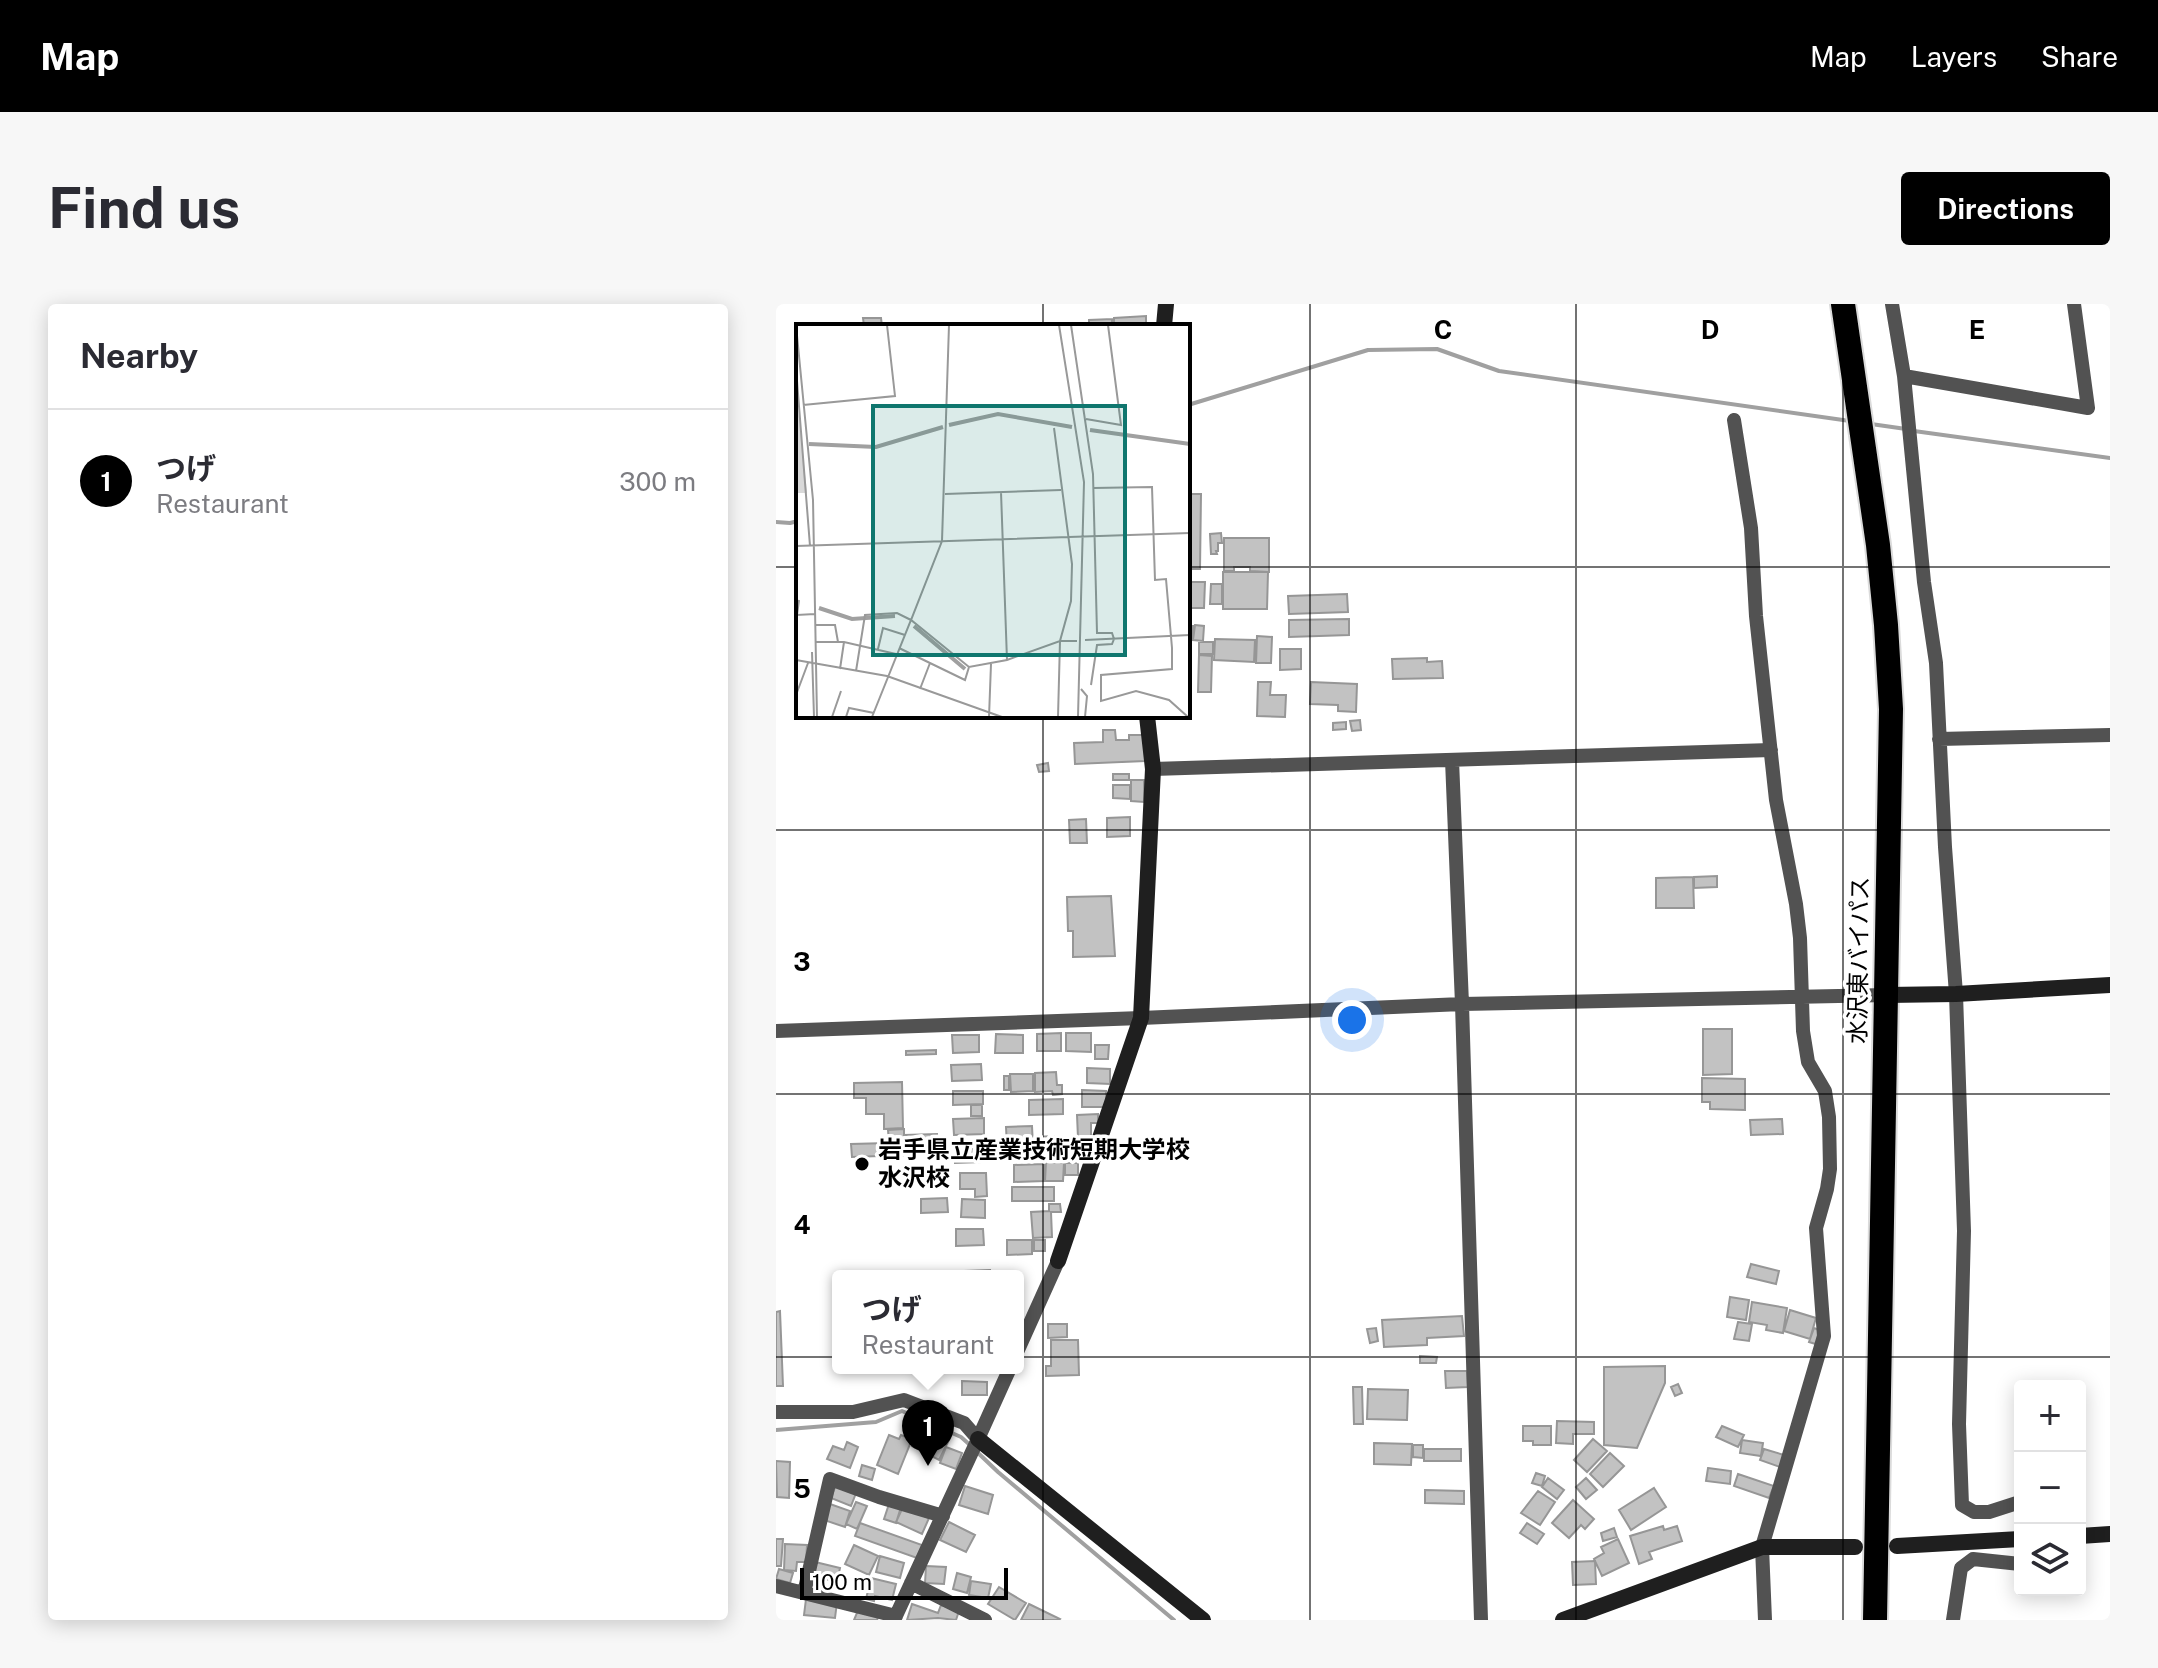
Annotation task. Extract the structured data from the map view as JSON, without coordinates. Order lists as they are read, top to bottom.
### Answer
{
  "streets": {
    "highway": ["水沢東バイパス"]
  },
  "places": ["岩手県立産業技術短期大学校 水沢校"],
  "scale_bar": "100 m",
  "page": {
    "header": "Map",
    "nav": ["Map", "Layers", "Share"],
    "buttons": "Directions",
    "title": "Find us",
    "heading": "Nearby",
    "list": [
      {
        "mark": "1",
        "name": "つげ",
        "note": "Restaurant",
        "value": "300 m"
      }
    ],
    "popup": ["つげ", "Restaurant"],
    "map_buttons": ["+", "−"],
    "pins": "1",
    "scale": "100 m"
  },
  "grid": {
    "columns": ["C", "D", "E"],
    "rows": ["3", "4", "5"]
  }
}
